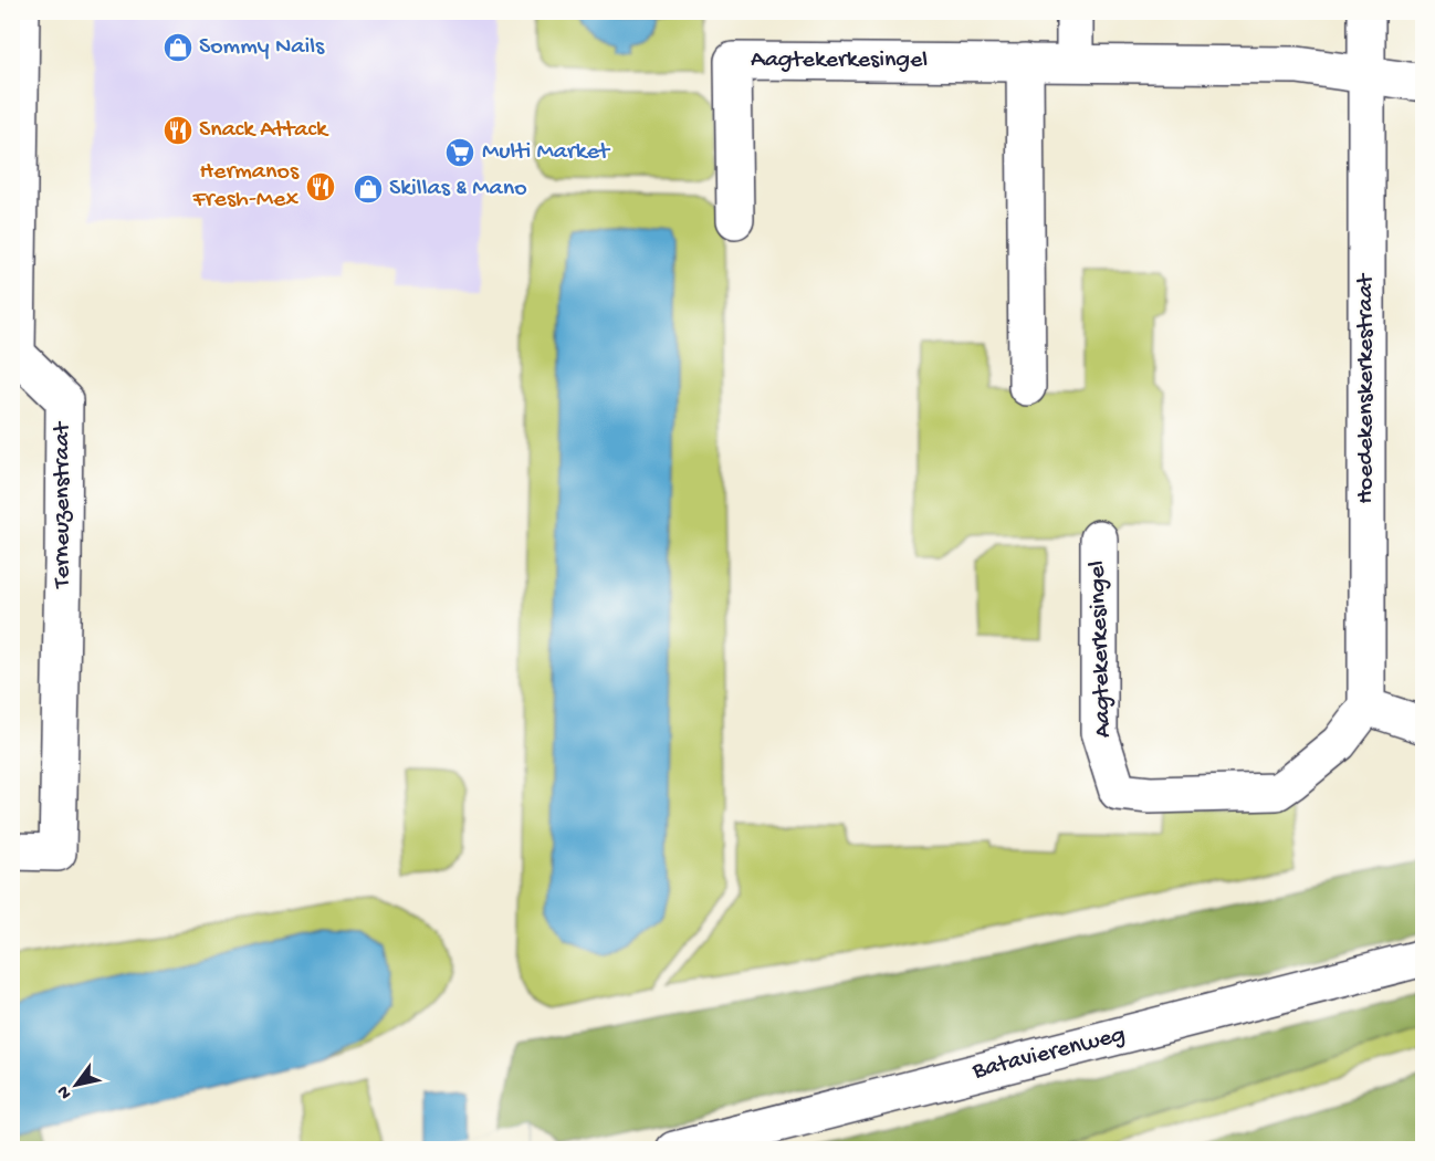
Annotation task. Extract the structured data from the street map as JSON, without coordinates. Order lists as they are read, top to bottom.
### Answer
{
  "streets": {
    "street": [
      "Aagtekerkesingel",
      "Hoedekenskerkestraat",
      "Terneuzenstraat",
      "Batavierenweg"
    ]
  },
  "crossings": [
    ["Aagtekerkesingel", "Hoedekenskerkestraat"]
  ],
  "places": {
    "shop": ["Sommy Nails", "Skillas & Mano"],
    "restaurant": ["Snack Attack", "Hermanos Fresh-Mex"],
    "supermarket": ["Multi Market"]
  },
  "north": "bottom left"
}
